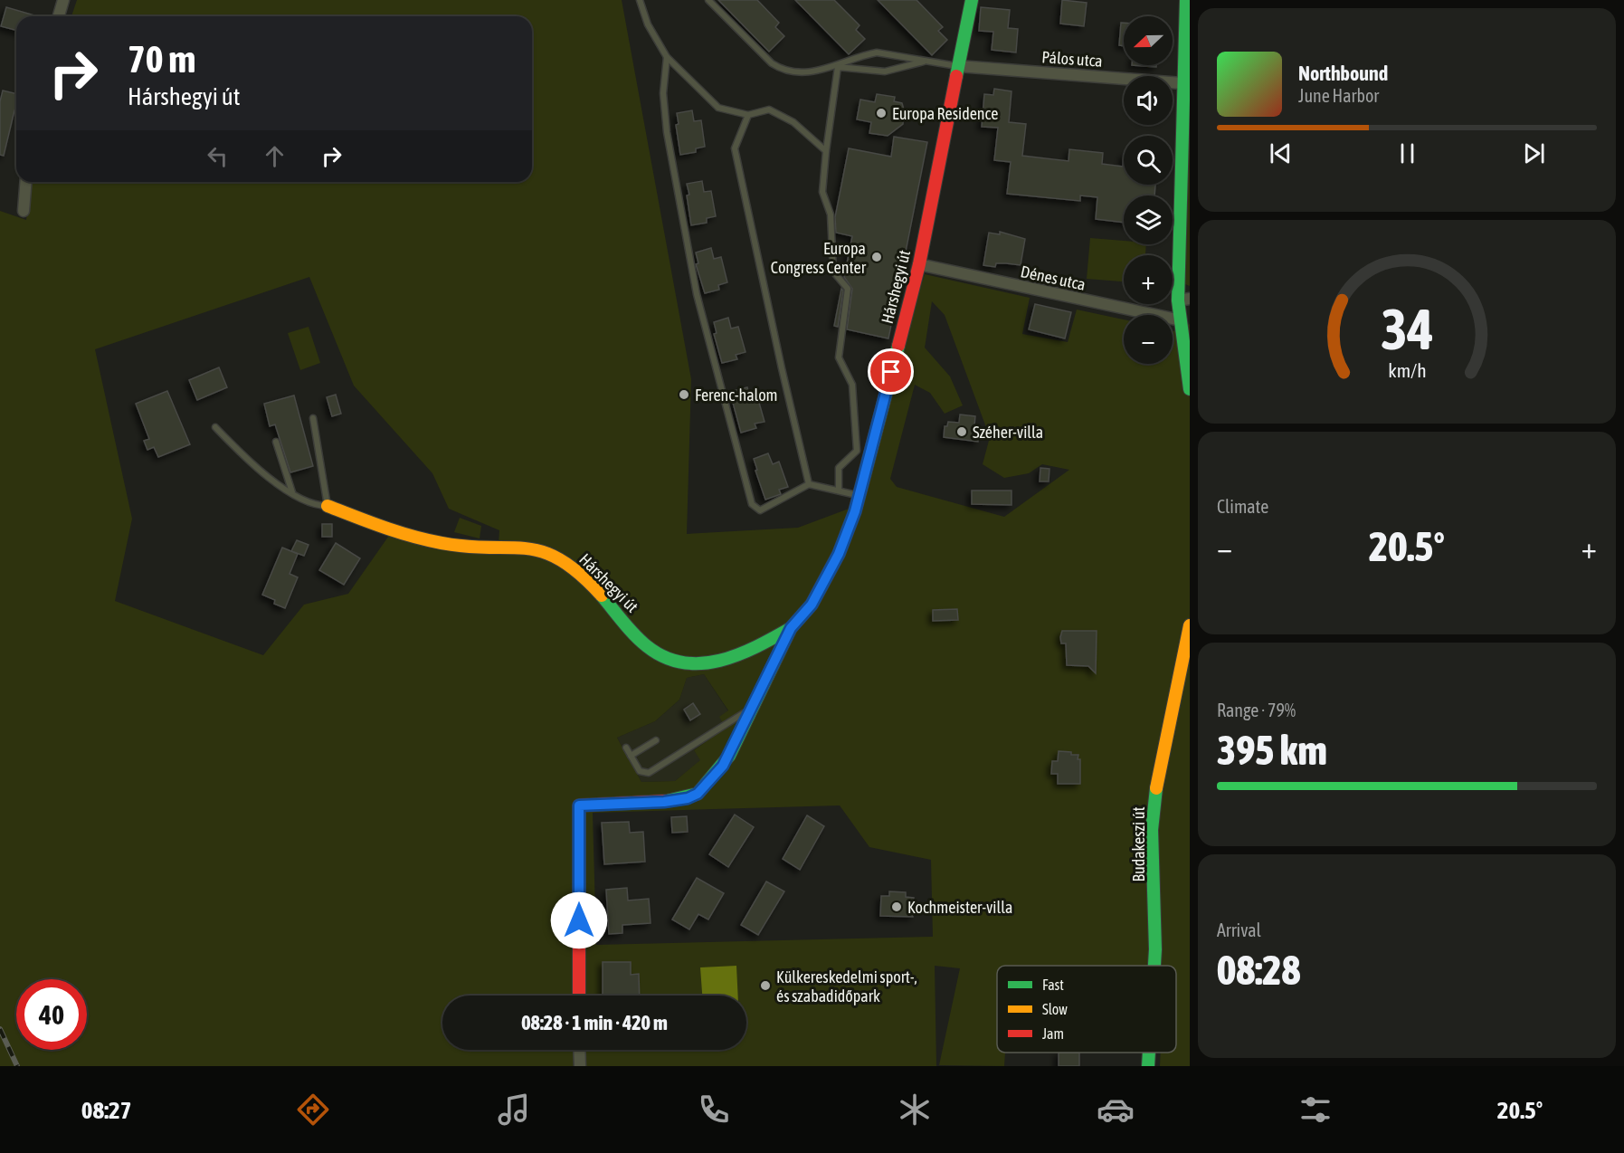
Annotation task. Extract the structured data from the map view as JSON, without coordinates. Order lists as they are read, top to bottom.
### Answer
{
  "streets": {
    "street": [
      "Pálos utca",
      "Dénes utca",
      "Hárshegyi út",
      "Budakeszi út"
    ]
  },
  "crossings": [
    ["Pálos utca", "Hárshegyi út"],
    ["Dénes utca", "Hárshegyi út"]
  ],
  "places": [
    "Europa Residence",
    "Europa Congress Center",
    "Ferenc-halom",
    "Széher-villa",
    "Kochmeister-villa",
    "Külkereskedelmi sport-, és szabadidőpark"
  ],
  "legend": ["Fast", "Slow", "Jam"],
  "north": "left",
  "page": {
    "map_buttons": ["+", "−"],
    "turn": ["70 m", "Hárshegyi út"],
    "song": ["Northbound", "June Harbor"],
    "tile": [
      "Climate",
      ["Range · 79%", "395 km"],
      ["Arrival", "08:28"]
    ],
    "heat": ["−", "20.5°", "+"],
    "limit": "40",
    "trip": "08:28 · 1 min · 420 m",
    "tabs": ["08:27", "20.5°"],
    "gauge": ["34", "km/h"]
  }
}
